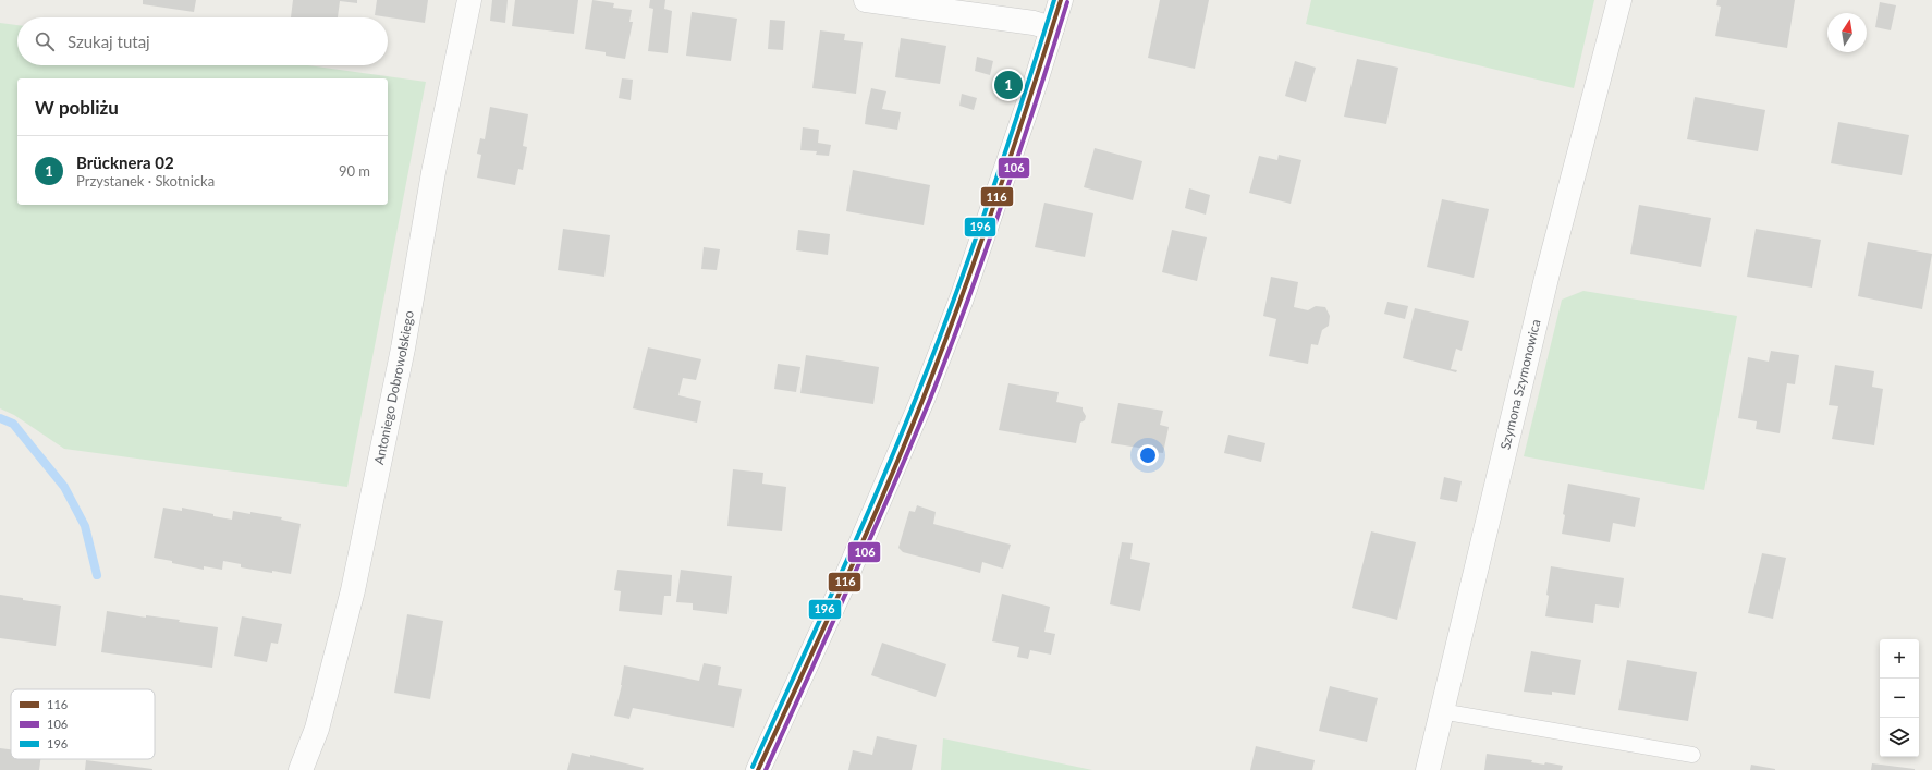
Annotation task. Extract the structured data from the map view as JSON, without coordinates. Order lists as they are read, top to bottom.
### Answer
{
  "streets": {
    "street": ["Szymona Szymonowica", "Antoniego Dobrowolskiego"]
  },
  "lines": ["transit line 116", "transit line 196", "transit line 106"],
  "legend": ["116", "106", "196"],
  "north": "top",
  "page": {
    "search": "Szukaj tutaj",
    "pins": "1",
    "heading": "W pobliżu",
    "list": [
      {
        "mark": "1",
        "name": "Brücknera 02",
        "note": "Przystanek · Skotnicka",
        "value": "90 m"
      }
    ],
    "map_buttons": ["+", "−"]
  }
}
